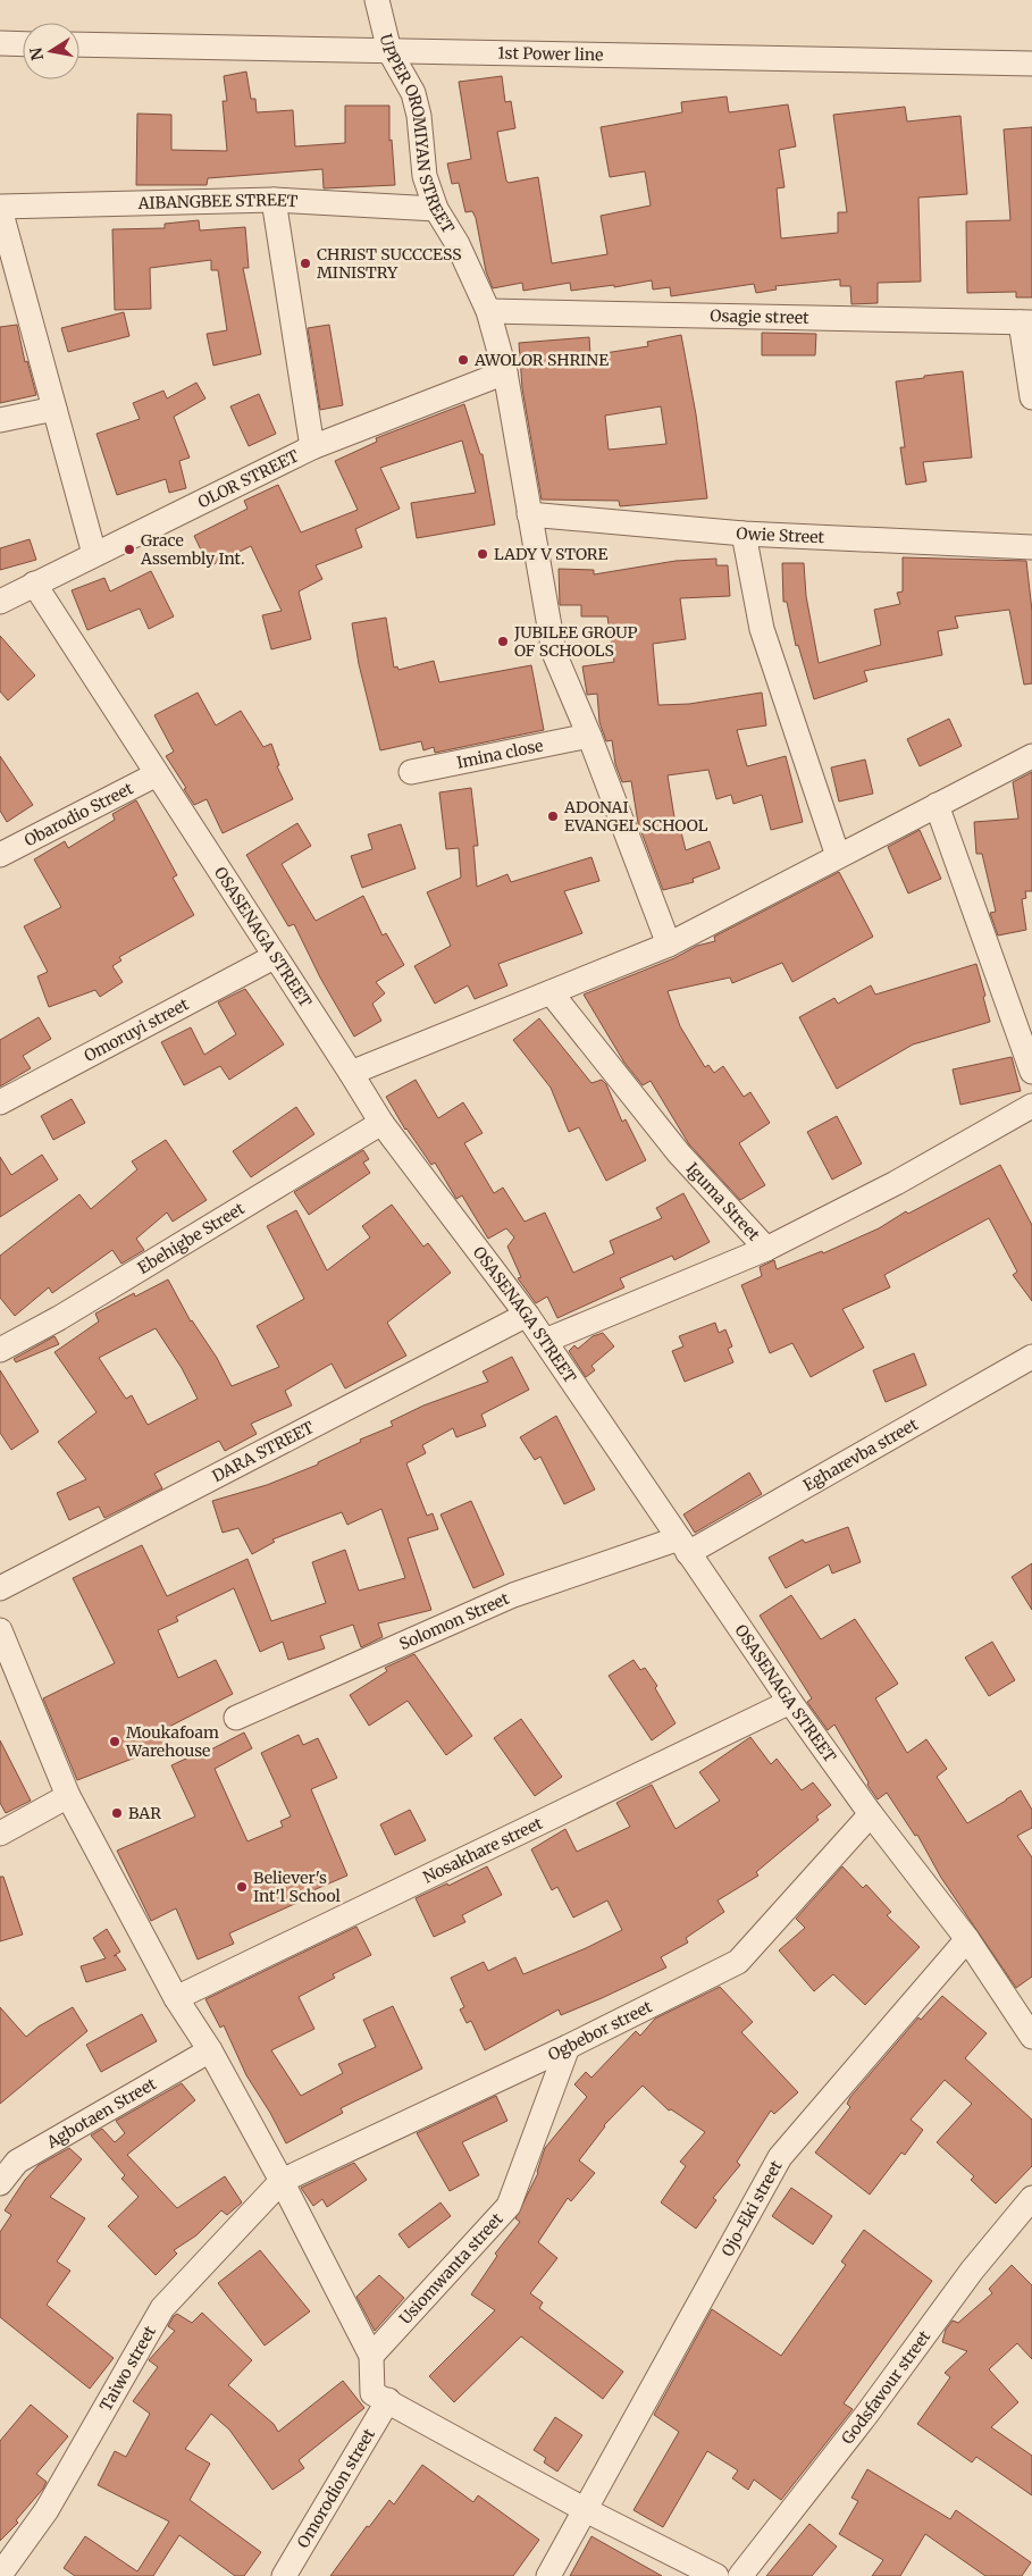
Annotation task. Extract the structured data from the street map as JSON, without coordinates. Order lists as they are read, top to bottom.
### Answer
{
  "streets": {
    "street": [
      "1st Power line",
      "UPPER OROMIYAN STREET",
      "AIBANGBEE STREET",
      "Osagie street",
      "OLOR STREET",
      "Owie Street",
      "Imina close",
      "Obarodio Street",
      "OSASENAGA STREET",
      "Omoruyi street",
      "Iguma Street",
      "Ebehigbe Street",
      "DARA STREET",
      "Egharevba street",
      "Solomon Street",
      "Nosakhare street",
      "Ogbebor street",
      "Agbotaen Street",
      "Ojo-Eki street",
      "Usiomwanta street",
      "Taiwo street",
      "Godsfavour street",
      "Omorodion street"
    ]
  },
  "crossings": [
    ["1st Power line", "UPPER OROMIYAN STREET"],
    ["UPPER OROMIYAN STREET", "AIBANGBEE STREET"],
    ["UPPER OROMIYAN STREET", "Osagie street"],
    ["UPPER OROMIYAN STREET", "OLOR STREET"],
    ["UPPER OROMIYAN STREET", "Owie Street"],
    ["UPPER OROMIYAN STREET", "Imina close"],
    ["OLOR STREET", "OSASENAGA STREET"],
    ["Obarodio Street", "OSASENAGA STREET"],
    ["OSASENAGA STREET", "Omoruyi street"],
    ["OSASENAGA STREET", "Iguma Street"],
    ["OSASENAGA STREET", "Ebehigbe Street"],
    ["OSASENAGA STREET", "DARA STREET"],
    ["OSASENAGA STREET", "Egharevba street"],
    ["OSASENAGA STREET", "Solomon Street"],
    ["OSASENAGA STREET", "Nosakhare street"],
    ["OSASENAGA STREET", "Ogbebor street"],
    ["OSASENAGA STREET", "Ojo-Eki street"],
    ["Egharevba street", "Solomon Street"],
    ["Ogbebor street", "Usiomwanta street"],
    ["Ogbebor street", "Taiwo street"]
  ],
  "places": [
    "CHRIST SUCCCESS MINISTRY",
    "AWOLOR SHRINE",
    "Grace Assembly Int.",
    "LADY V STORE",
    "JUBILEE GROUP OF SCHOOLS",
    "ADONAI EVANGEL SCHOOL",
    "Moukafoam Warehouse",
    "BAR",
    "Believer's Int'l School"
  ],
  "north": "left"
}
